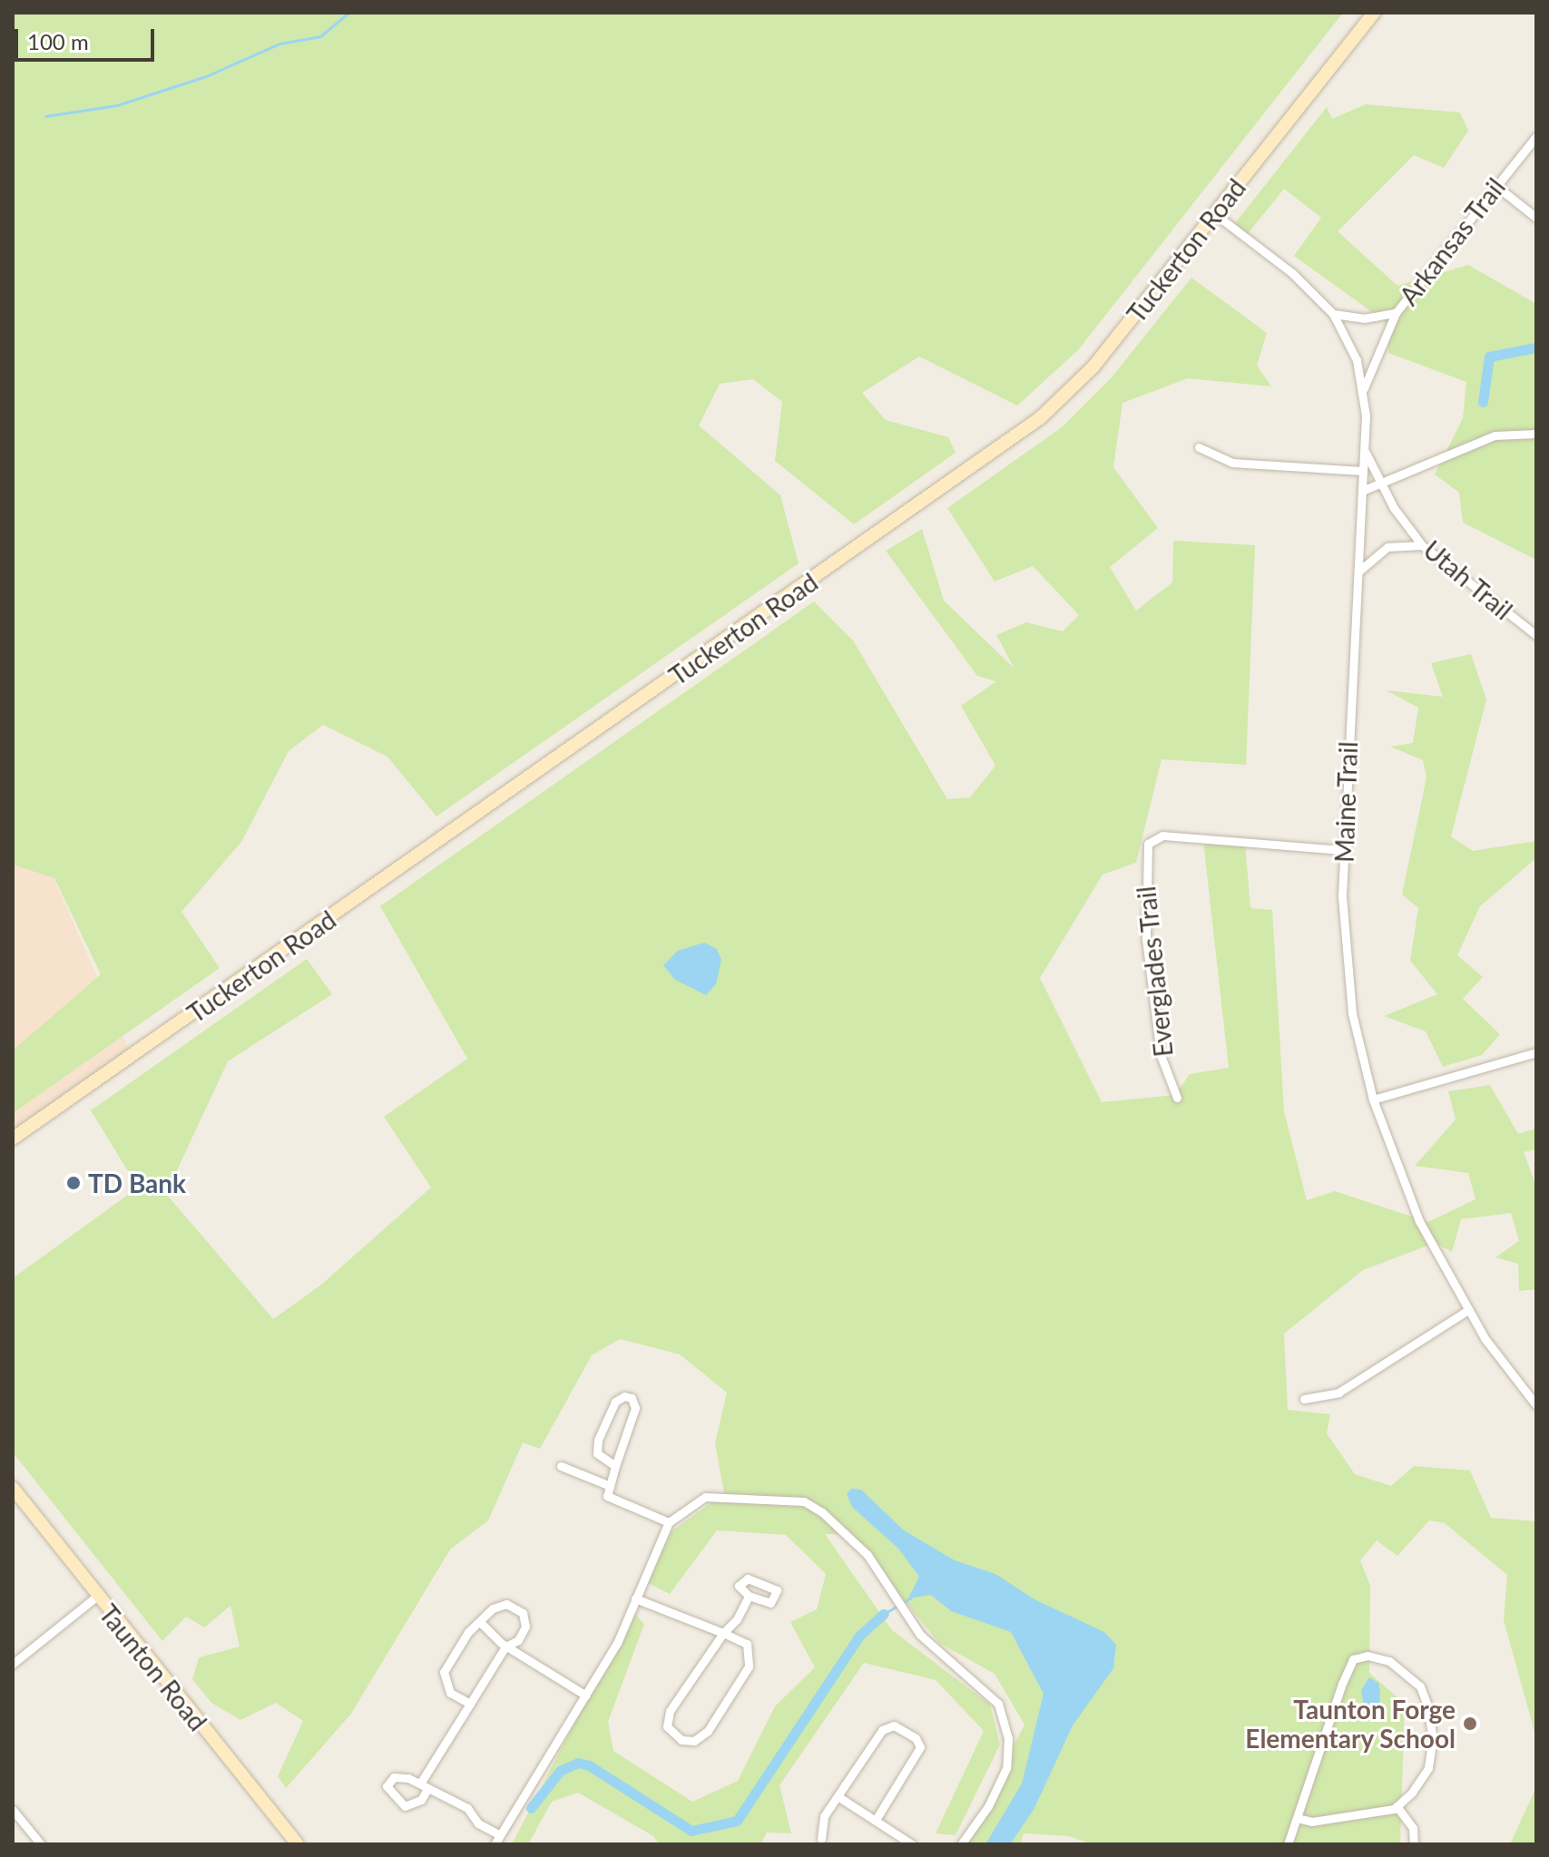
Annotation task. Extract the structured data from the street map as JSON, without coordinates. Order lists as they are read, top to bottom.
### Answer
{
  "streets": {
    "main road": ["Tuckerton Road", "Taunton Road"],
    "street": [
      "Arkansas Trail",
      "Utah Trail",
      "Maine Trail",
      "Everglades Trail"
    ]
  },
  "crossings": [
    ["Arkansas Trail", "Maine Trail"],
    ["Tuckerton Road", "Maine Trail"],
    ["Utah Trail", "Maine Trail"],
    ["Maine Trail", "Everglades Trail"]
  ],
  "places": ["TD Bank", "Taunton Forge Elementary School"],
  "scale_bar": "100 m"
}
